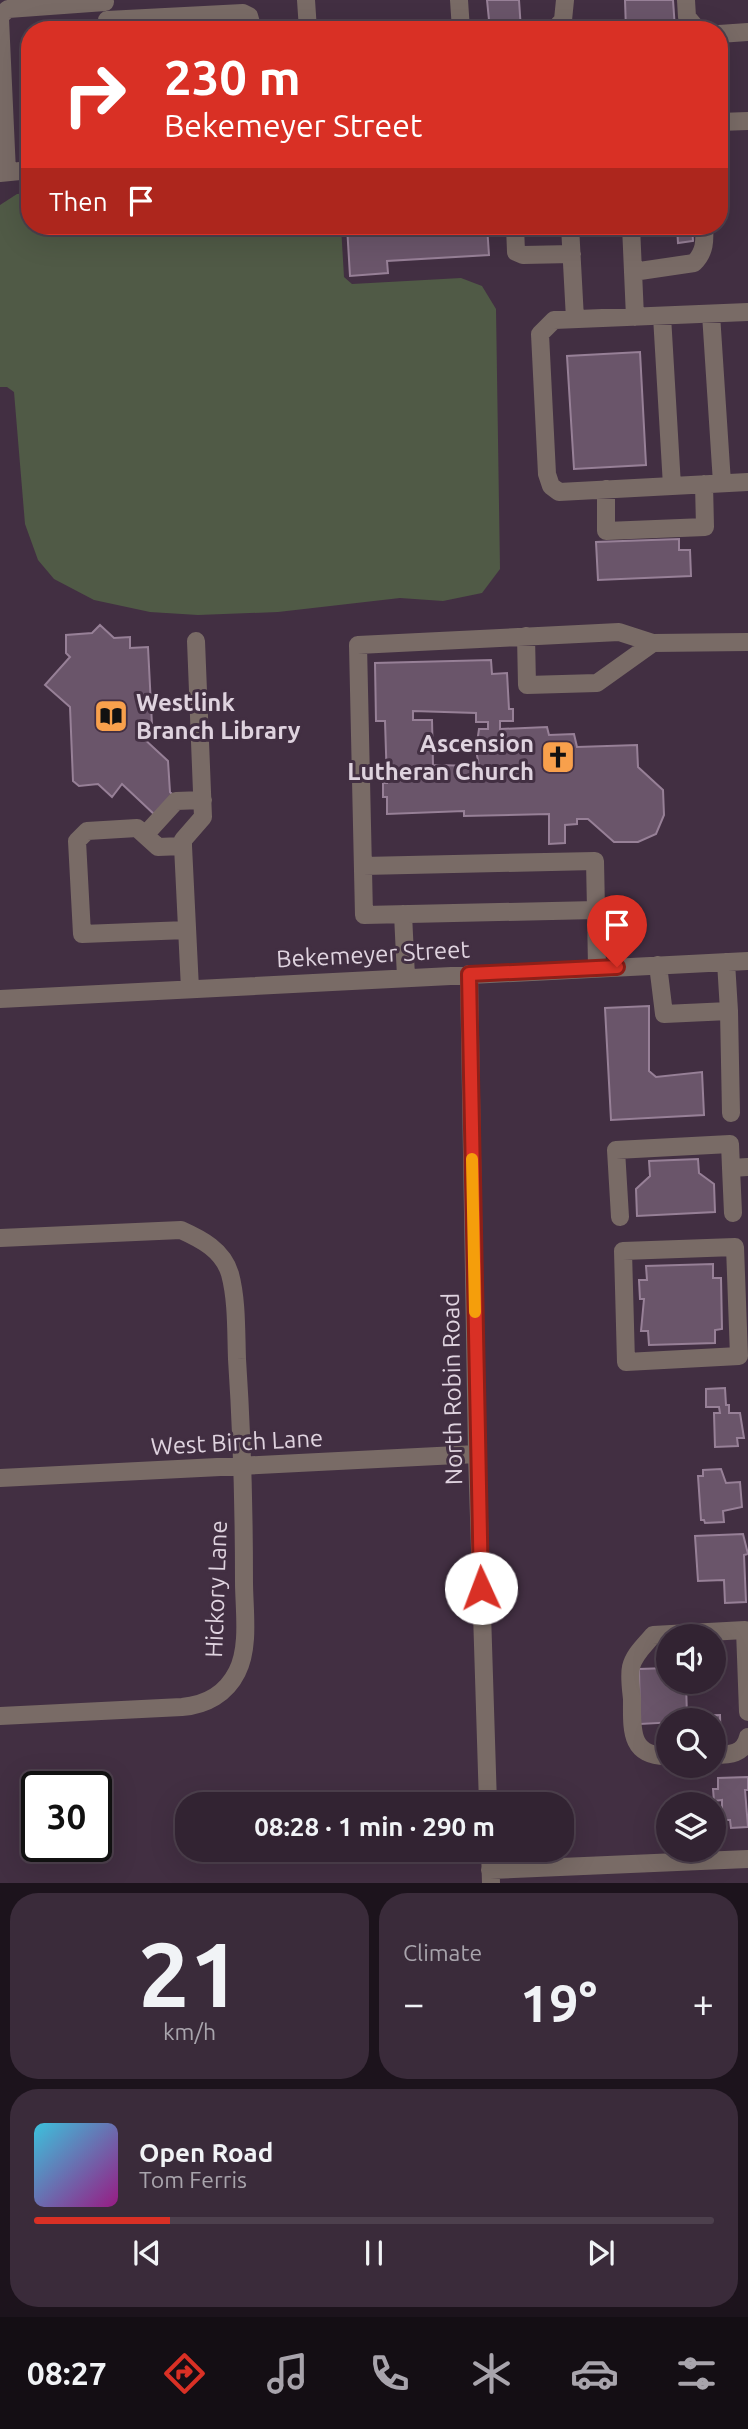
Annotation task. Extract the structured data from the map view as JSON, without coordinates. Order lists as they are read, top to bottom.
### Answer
{
  "streets": {
    "street": [
      "Bekemeyer Street",
      "North Robin Road",
      "West Birch Lane",
      "Hickory Lane"
    ]
  },
  "crossings": [
    ["Bekemeyer Street", "North Robin Road"],
    ["North Robin Road", "West Birch Lane"],
    ["West Birch Lane", "Hickory Lane"]
  ],
  "places": {
    "library": ["Westlink Branch Library"],
    "church": ["Ascension Lutheran Church"]
  },
  "page": {
    "turn": ["230 m", "Bekemeyer Street"],
    "then": "Then",
    "limit": "30",
    "trip": "08:28 · 1 min · 290 m",
    "tile": [
      ["21", "km/h"],
      "Climate"
    ],
    "heat": ["−", "19°", "+"],
    "song": ["Open Road", "Tom Ferris"],
    "tabs": "08:27"
  }
}
